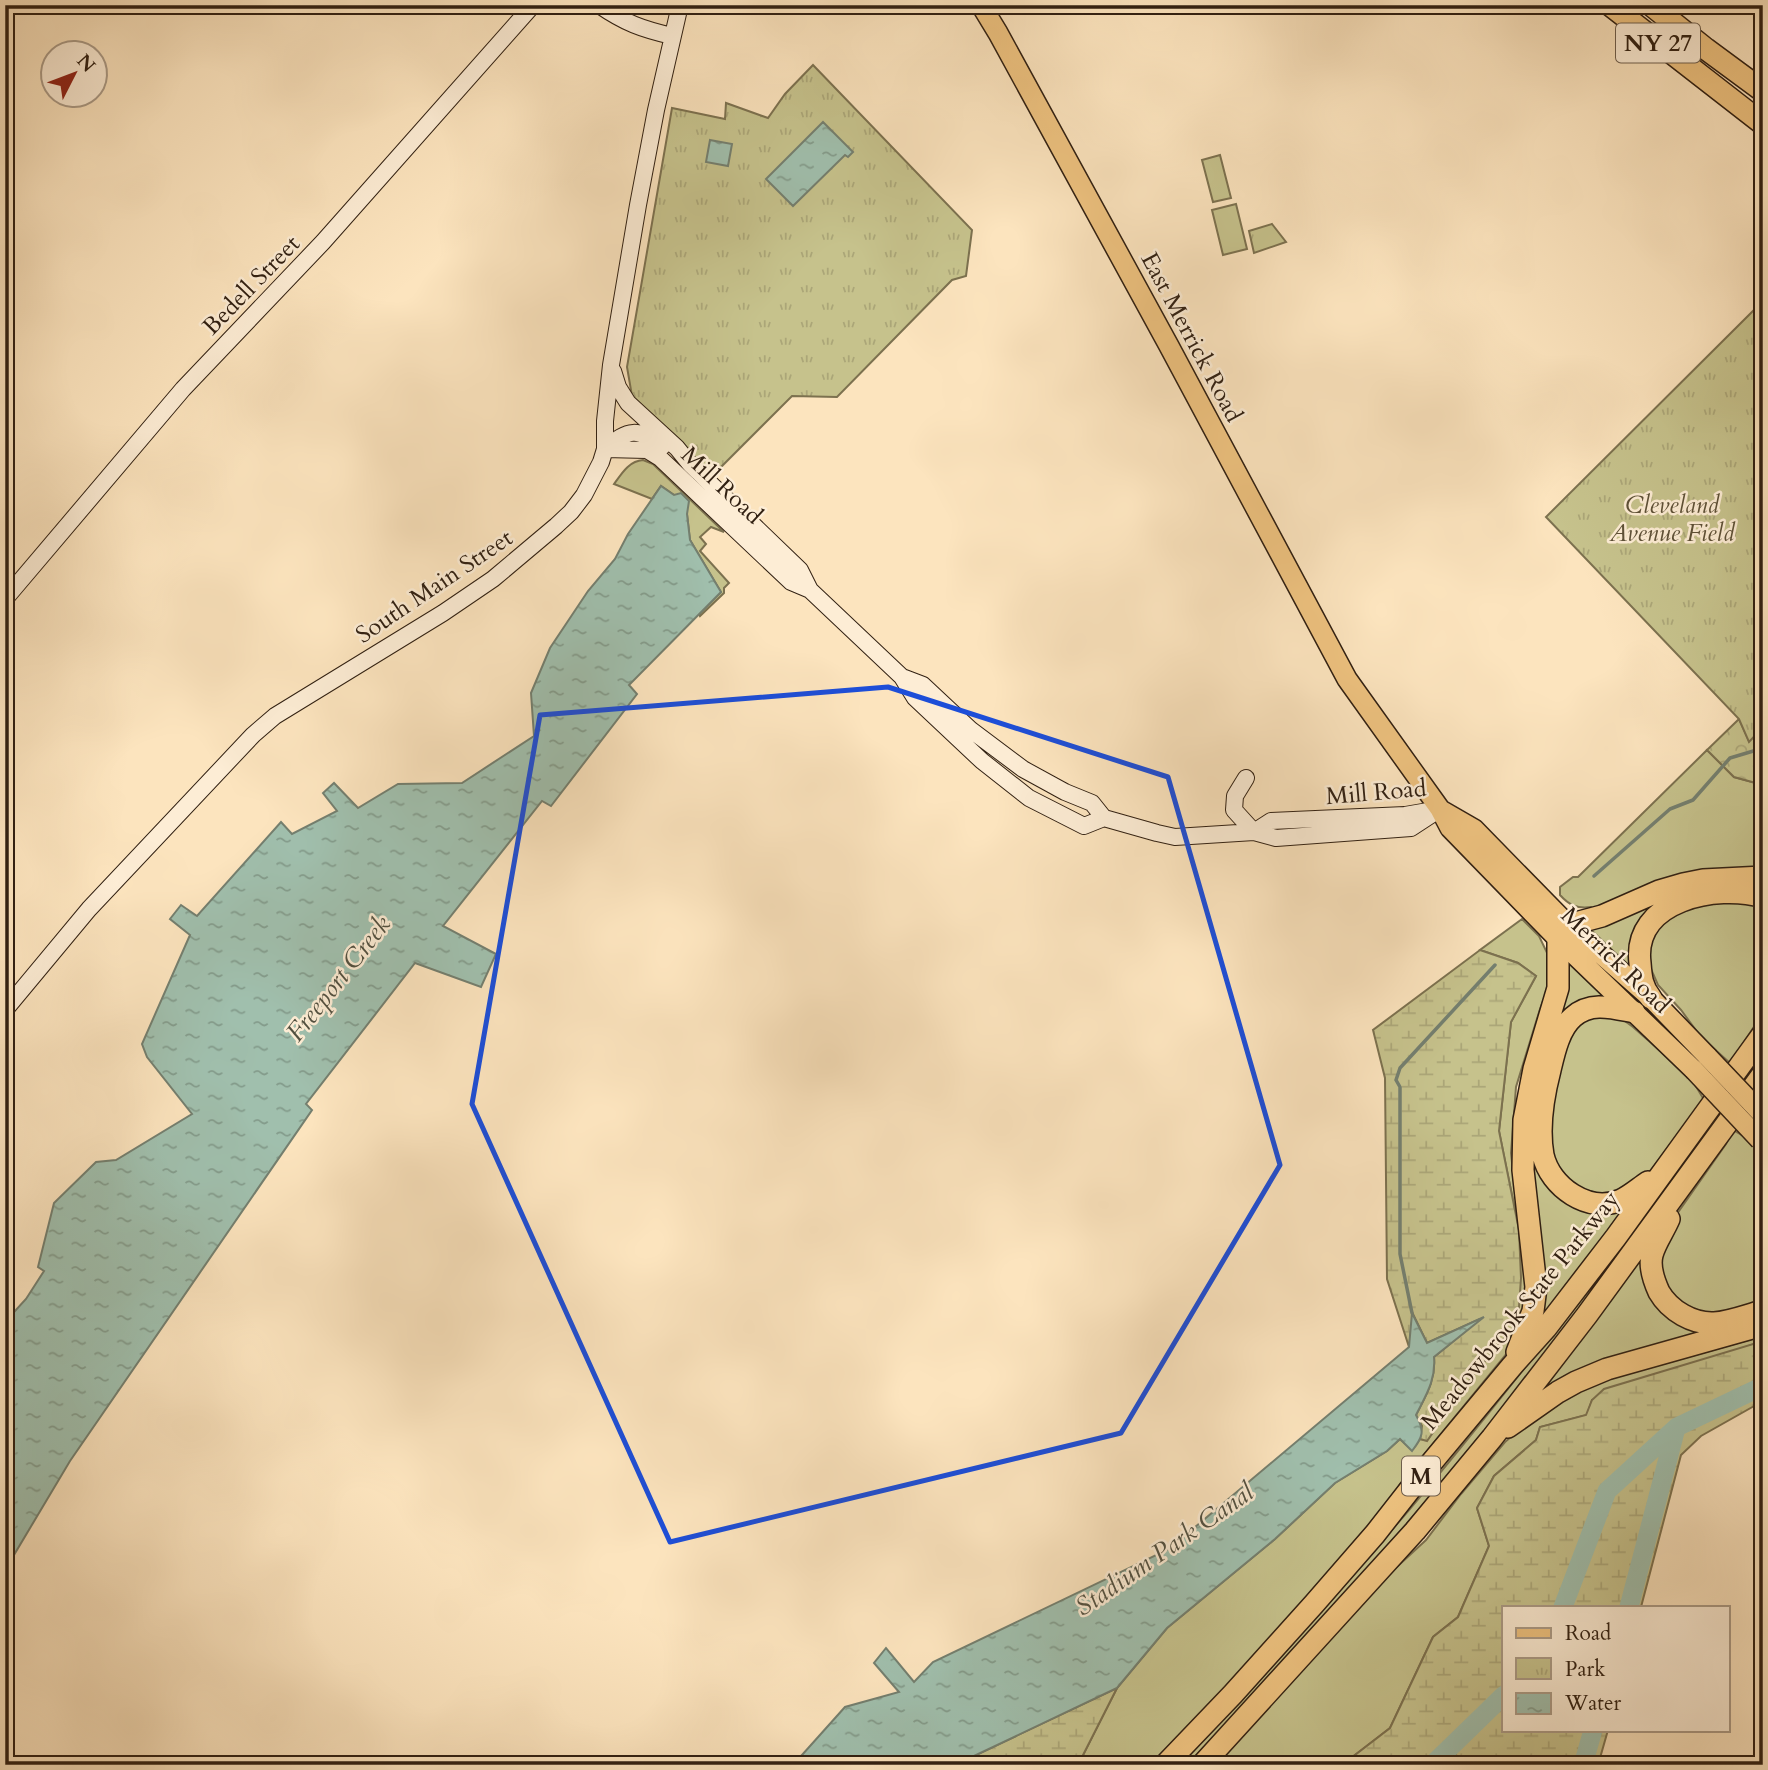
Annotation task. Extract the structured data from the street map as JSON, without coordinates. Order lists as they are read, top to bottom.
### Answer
{
  "streets": {
    "highway": ["NY 27", "Meadowbrook State Parkway", "M"],
    "main road": [
      "Bedell Street",
      "East Merrick Road",
      "Mill Road",
      "South Main Street",
      "Merrick Road"
    ]
  },
  "crossings": [
    ["East Merrick Road", "Merrick Road"],
    ["Mill Road", "South Main Street"],
    ["Mill Road", "Merrick Road"]
  ],
  "water": ["Freeport Creek", "Stadium Park Canal"],
  "parks": ["Cleveland Avenue Field"],
  "legend": ["Road", "Park", "Water"],
  "north": "top right"
}
